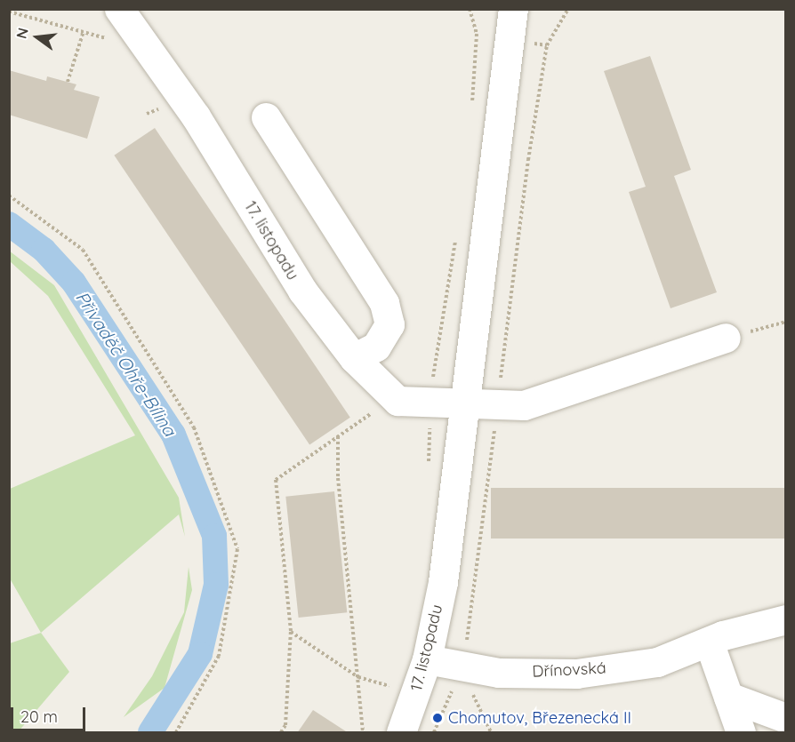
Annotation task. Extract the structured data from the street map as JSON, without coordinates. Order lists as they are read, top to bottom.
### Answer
{
  "streets": {
    "street": ["17. listopadu", "Dřínovská"]
  },
  "crossings": [
    ["17. listopadu", "Dřínovská"]
  ],
  "water": ["Přivaděč Ohře-Bílina"],
  "places": ["Chomutov, Březenecká II"],
  "scale_bar": "20 m",
  "north": "left"
}
